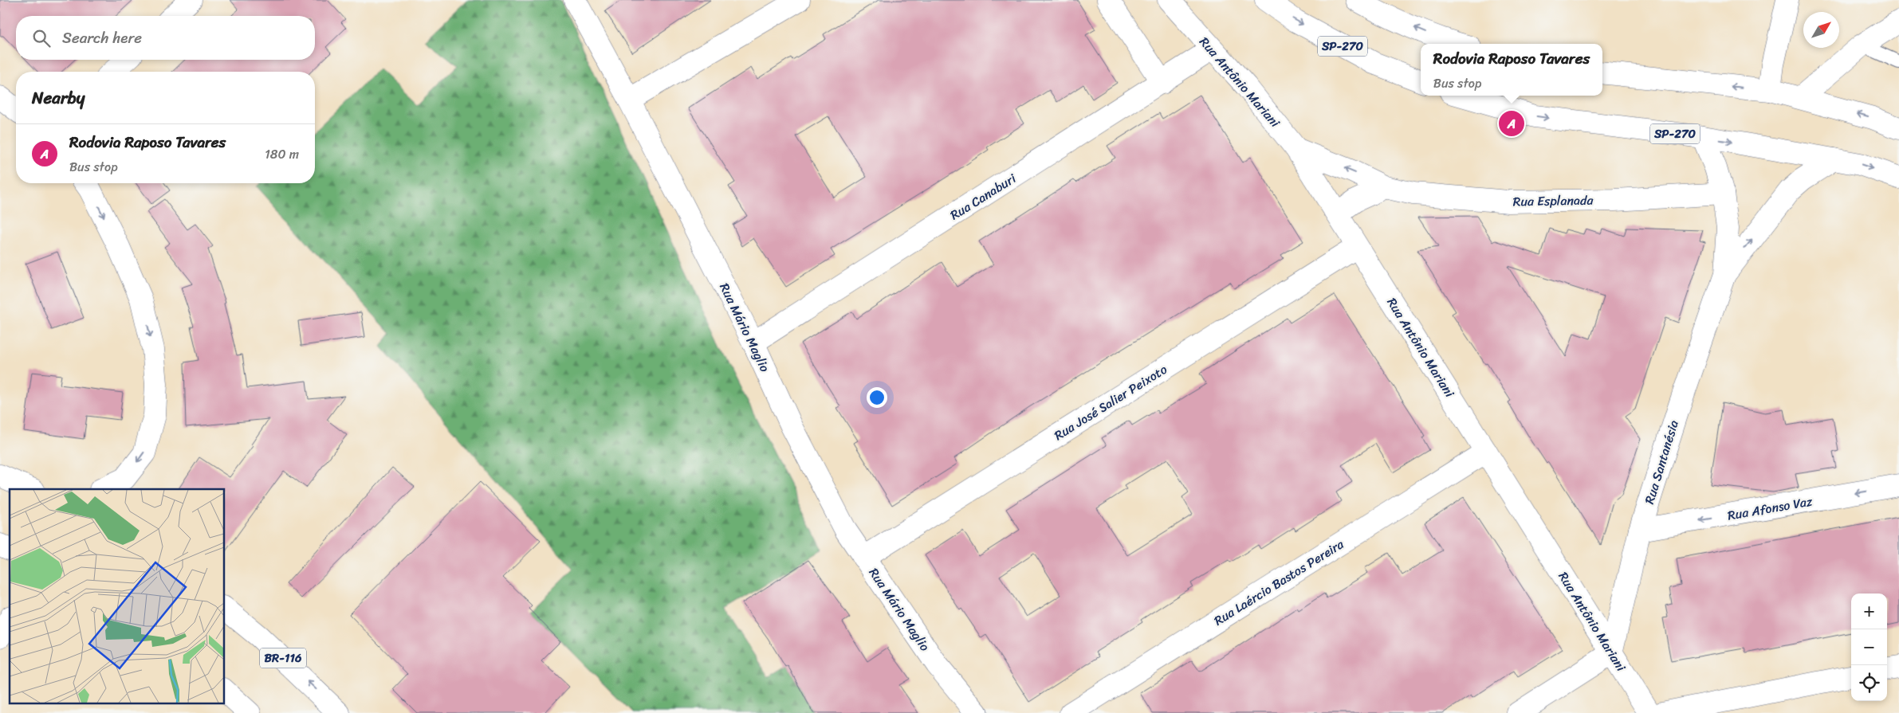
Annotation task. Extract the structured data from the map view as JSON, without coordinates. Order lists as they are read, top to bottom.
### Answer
{
  "streets": {
    "main road": [
      "SP-270",
      "Rua Antônio Mariani",
      "Rua Canaburi",
      "Rua Esplanada",
      "Rua Mário Maglio",
      "Rua José Salier Peixoto",
      "Rua Santanésia",
      "Rua Afonso Vaz",
      "Rua Laércio Bastos Pereira",
      "BR-116"
    ]
  },
  "crossings": [
    ["SP-270", "Rua Santanésia"],
    ["Rua Antônio Mariani", "Rua Canaburi"],
    ["Rua Antônio Mariani", "Rua Esplanada"],
    ["Rua Antônio Mariani", "Rua José Salier Peixoto"],
    ["Rua Antônio Mariani", "Rua Santanésia"],
    ["Rua Antônio Mariani", "Rua Laércio Bastos Pereira"],
    ["Rua Canaburi", "Rua Mário Maglio"],
    ["Rua Esplanada", "Rua Santanésia"],
    ["Rua Mário Maglio", "Rua José Salier Peixoto"],
    ["Rua Santanésia", "Rua Afonso Vaz"]
  ],
  "north": "top right",
  "page": {
    "search": "Search here",
    "popup": ["Rodovia Raposo Tavares", "Bus stop"],
    "heading": "Nearby",
    "pins": "A",
    "list": [
      {
        "mark": "A",
        "name": "Rodovia Raposo Tavares",
        "note": "Bus stop",
        "value": "180 m"
      }
    ],
    "map_buttons": ["+", "−"]
  }
}
